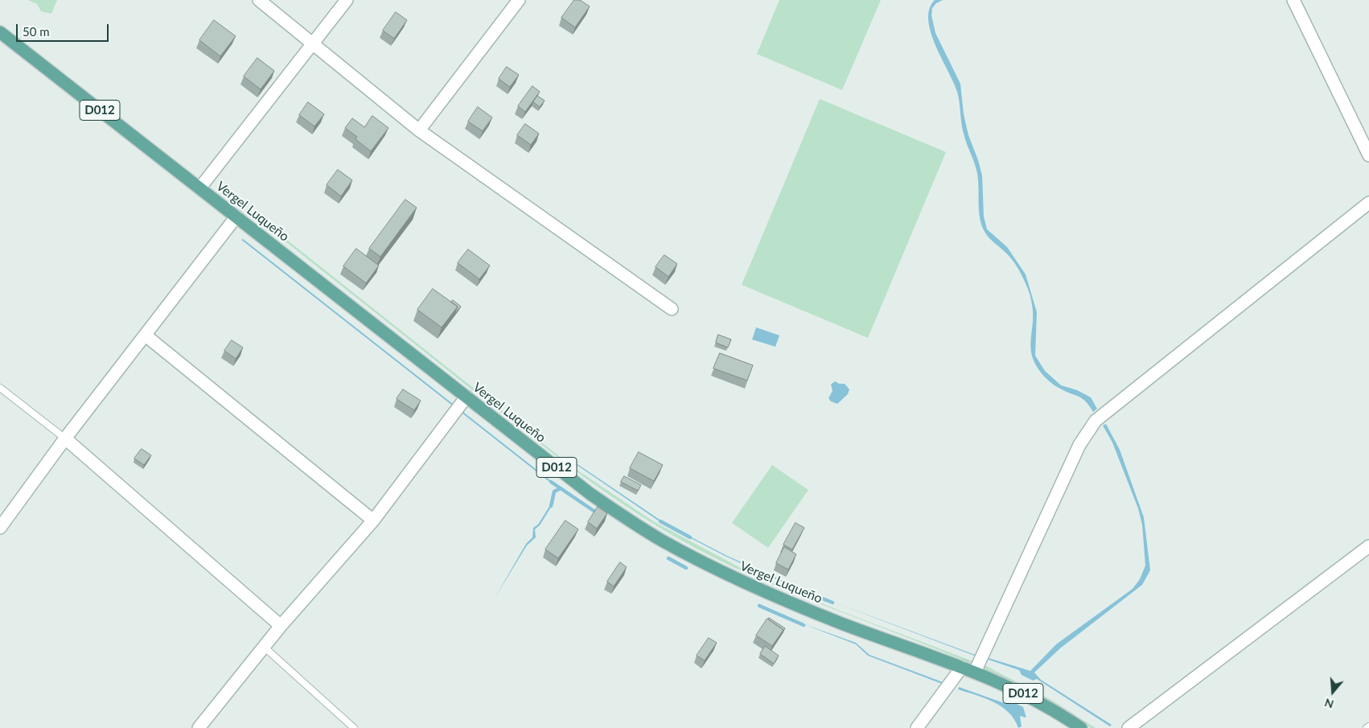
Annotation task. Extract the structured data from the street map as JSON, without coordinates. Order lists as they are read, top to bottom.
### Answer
{
  "streets": {
    "main road": ["D012", "Vergel Luqueño"]
  },
  "scale_bar": "50 m",
  "north": "bottom"
}
